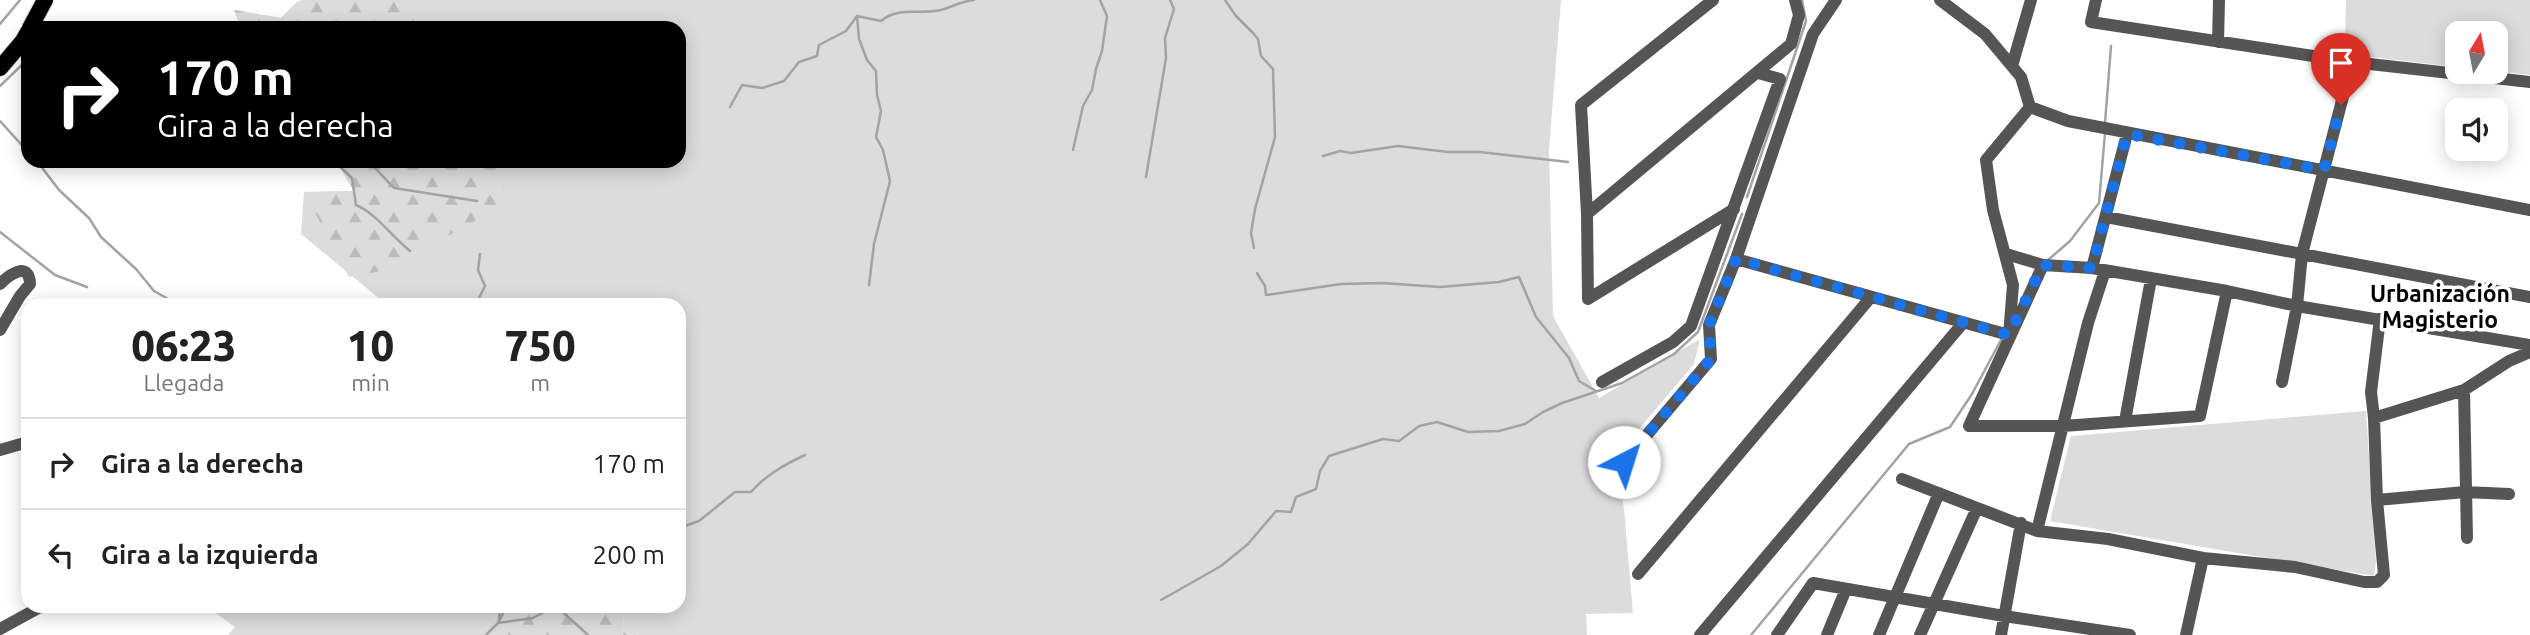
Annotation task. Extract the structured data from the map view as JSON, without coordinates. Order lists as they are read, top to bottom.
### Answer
{
  "districts": ["Urbanización Magisterio"],
  "north": "top",
  "page": {
    "turn": ["170 m", "Gira a la derecha"],
    "eta": [
      "06:23",
      "Llegada",
      "10",
      "min",
      "750",
      "m"
    ],
    "list": [
      {
        "name": "Gira a la derecha",
        "value": "170 m"
      },
      {
        "name": "Gira a la izquierda",
        "value": "200 m"
      }
    ]
  }
}
